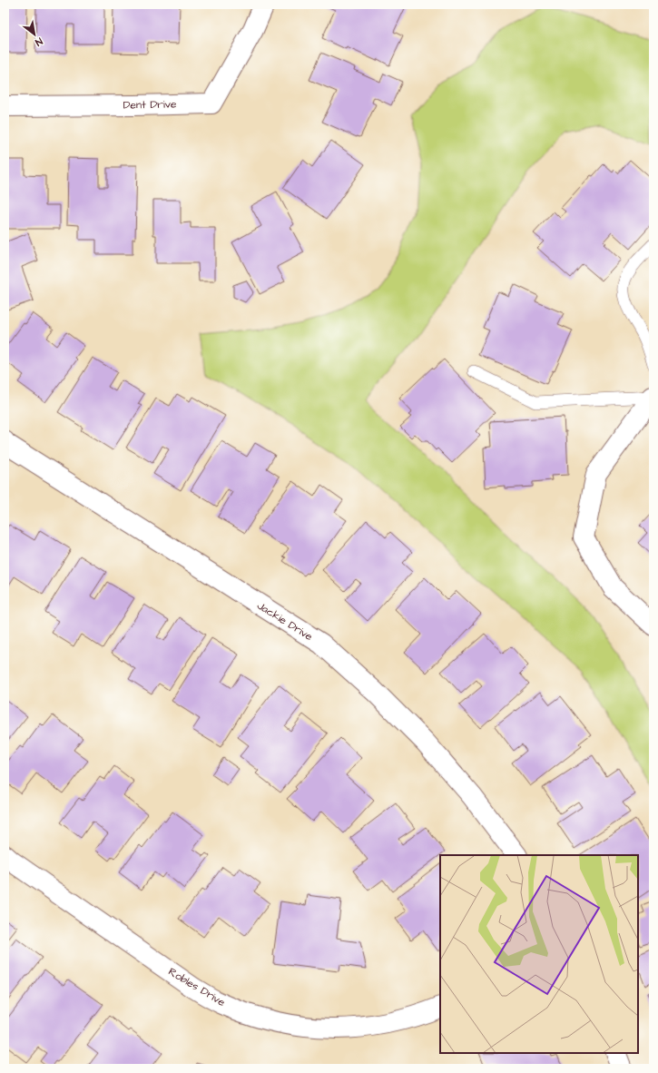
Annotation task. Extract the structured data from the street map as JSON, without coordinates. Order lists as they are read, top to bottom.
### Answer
{
  "streets": {
    "street": ["Dent Drive", "Jackie Drive", "Robles Drive"]
  },
  "north": "bottom right"
}
